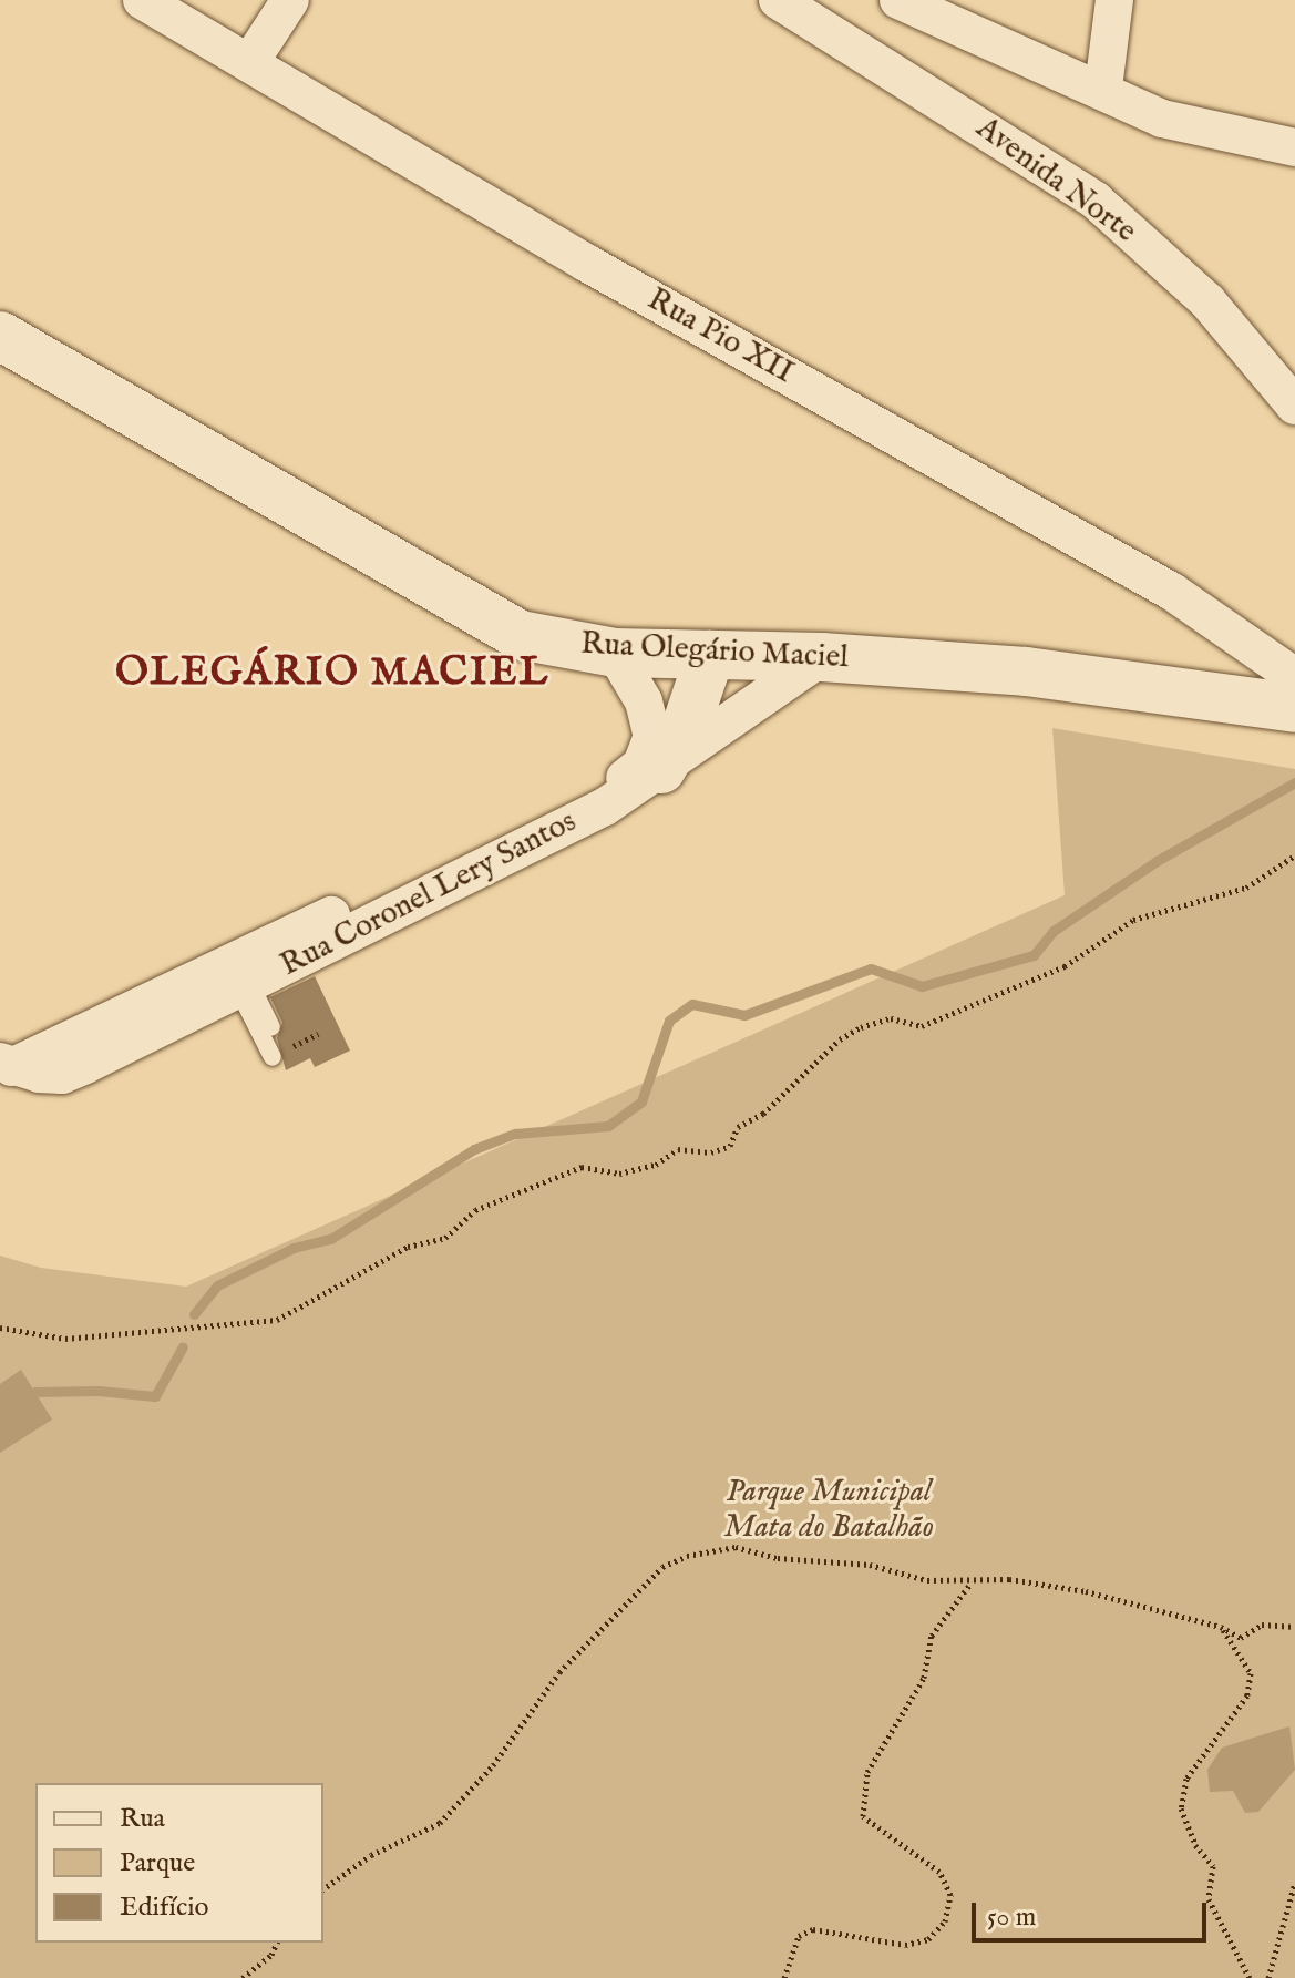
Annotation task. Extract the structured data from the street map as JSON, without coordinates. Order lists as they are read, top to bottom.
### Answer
{
  "streets": {
    "street": [
      "Avenida Norte",
      "Rua Pio XII",
      "Rua Olegário Maciel",
      "Rua Coronel Lery Santos"
    ]
  },
  "crossings": [
    ["Rua Olegário Maciel", "Rua Coronel Lery Santos"]
  ],
  "districts": ["OLEGÁRIO MACIEL"],
  "parks": ["Parque Municipal Mata do Batalhão"],
  "legend": ["Rua", "Parque", "Edifício"],
  "scale_bar": "50 m"
}
